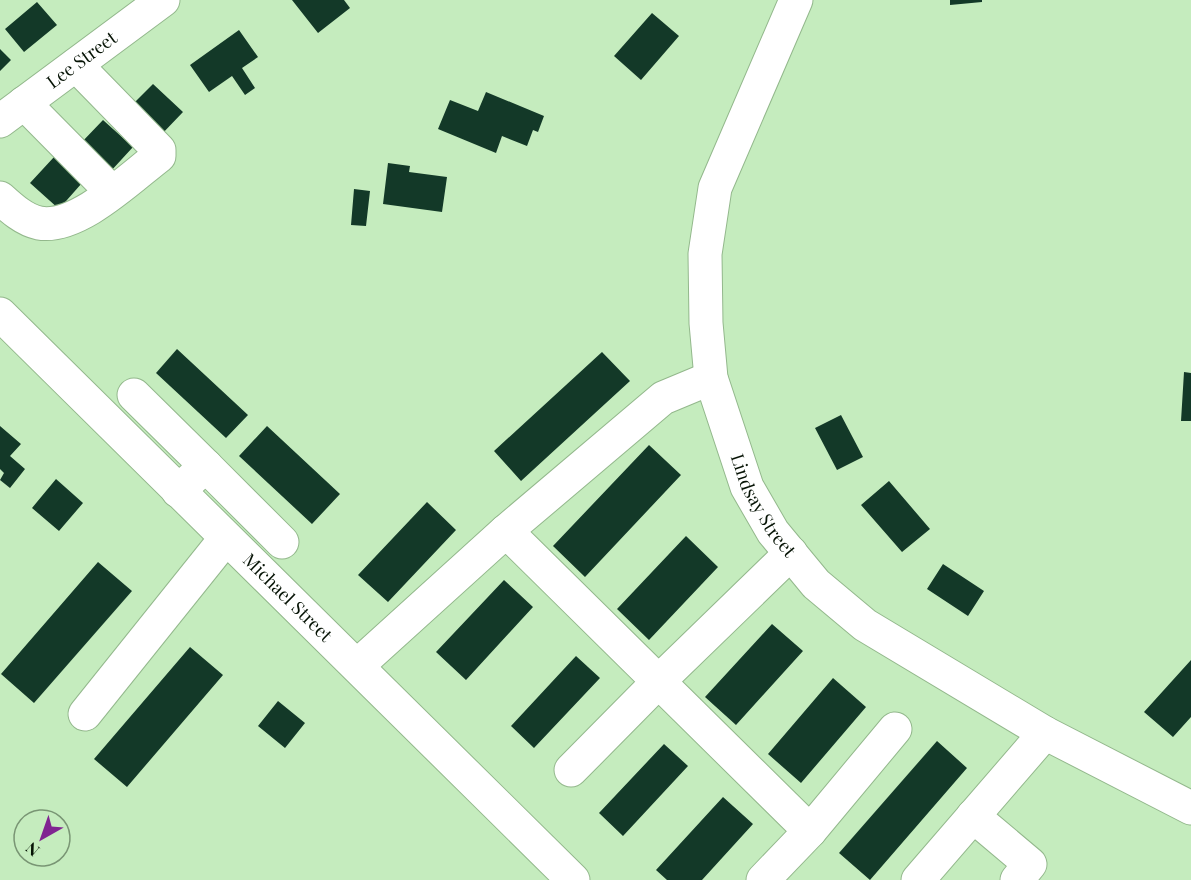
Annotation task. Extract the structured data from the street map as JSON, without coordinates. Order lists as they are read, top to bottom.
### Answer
{
  "streets": {
    "street": ["Lee Street", "Lindsay Street", "Michael Street"]
  },
  "north": "bottom left"
}
